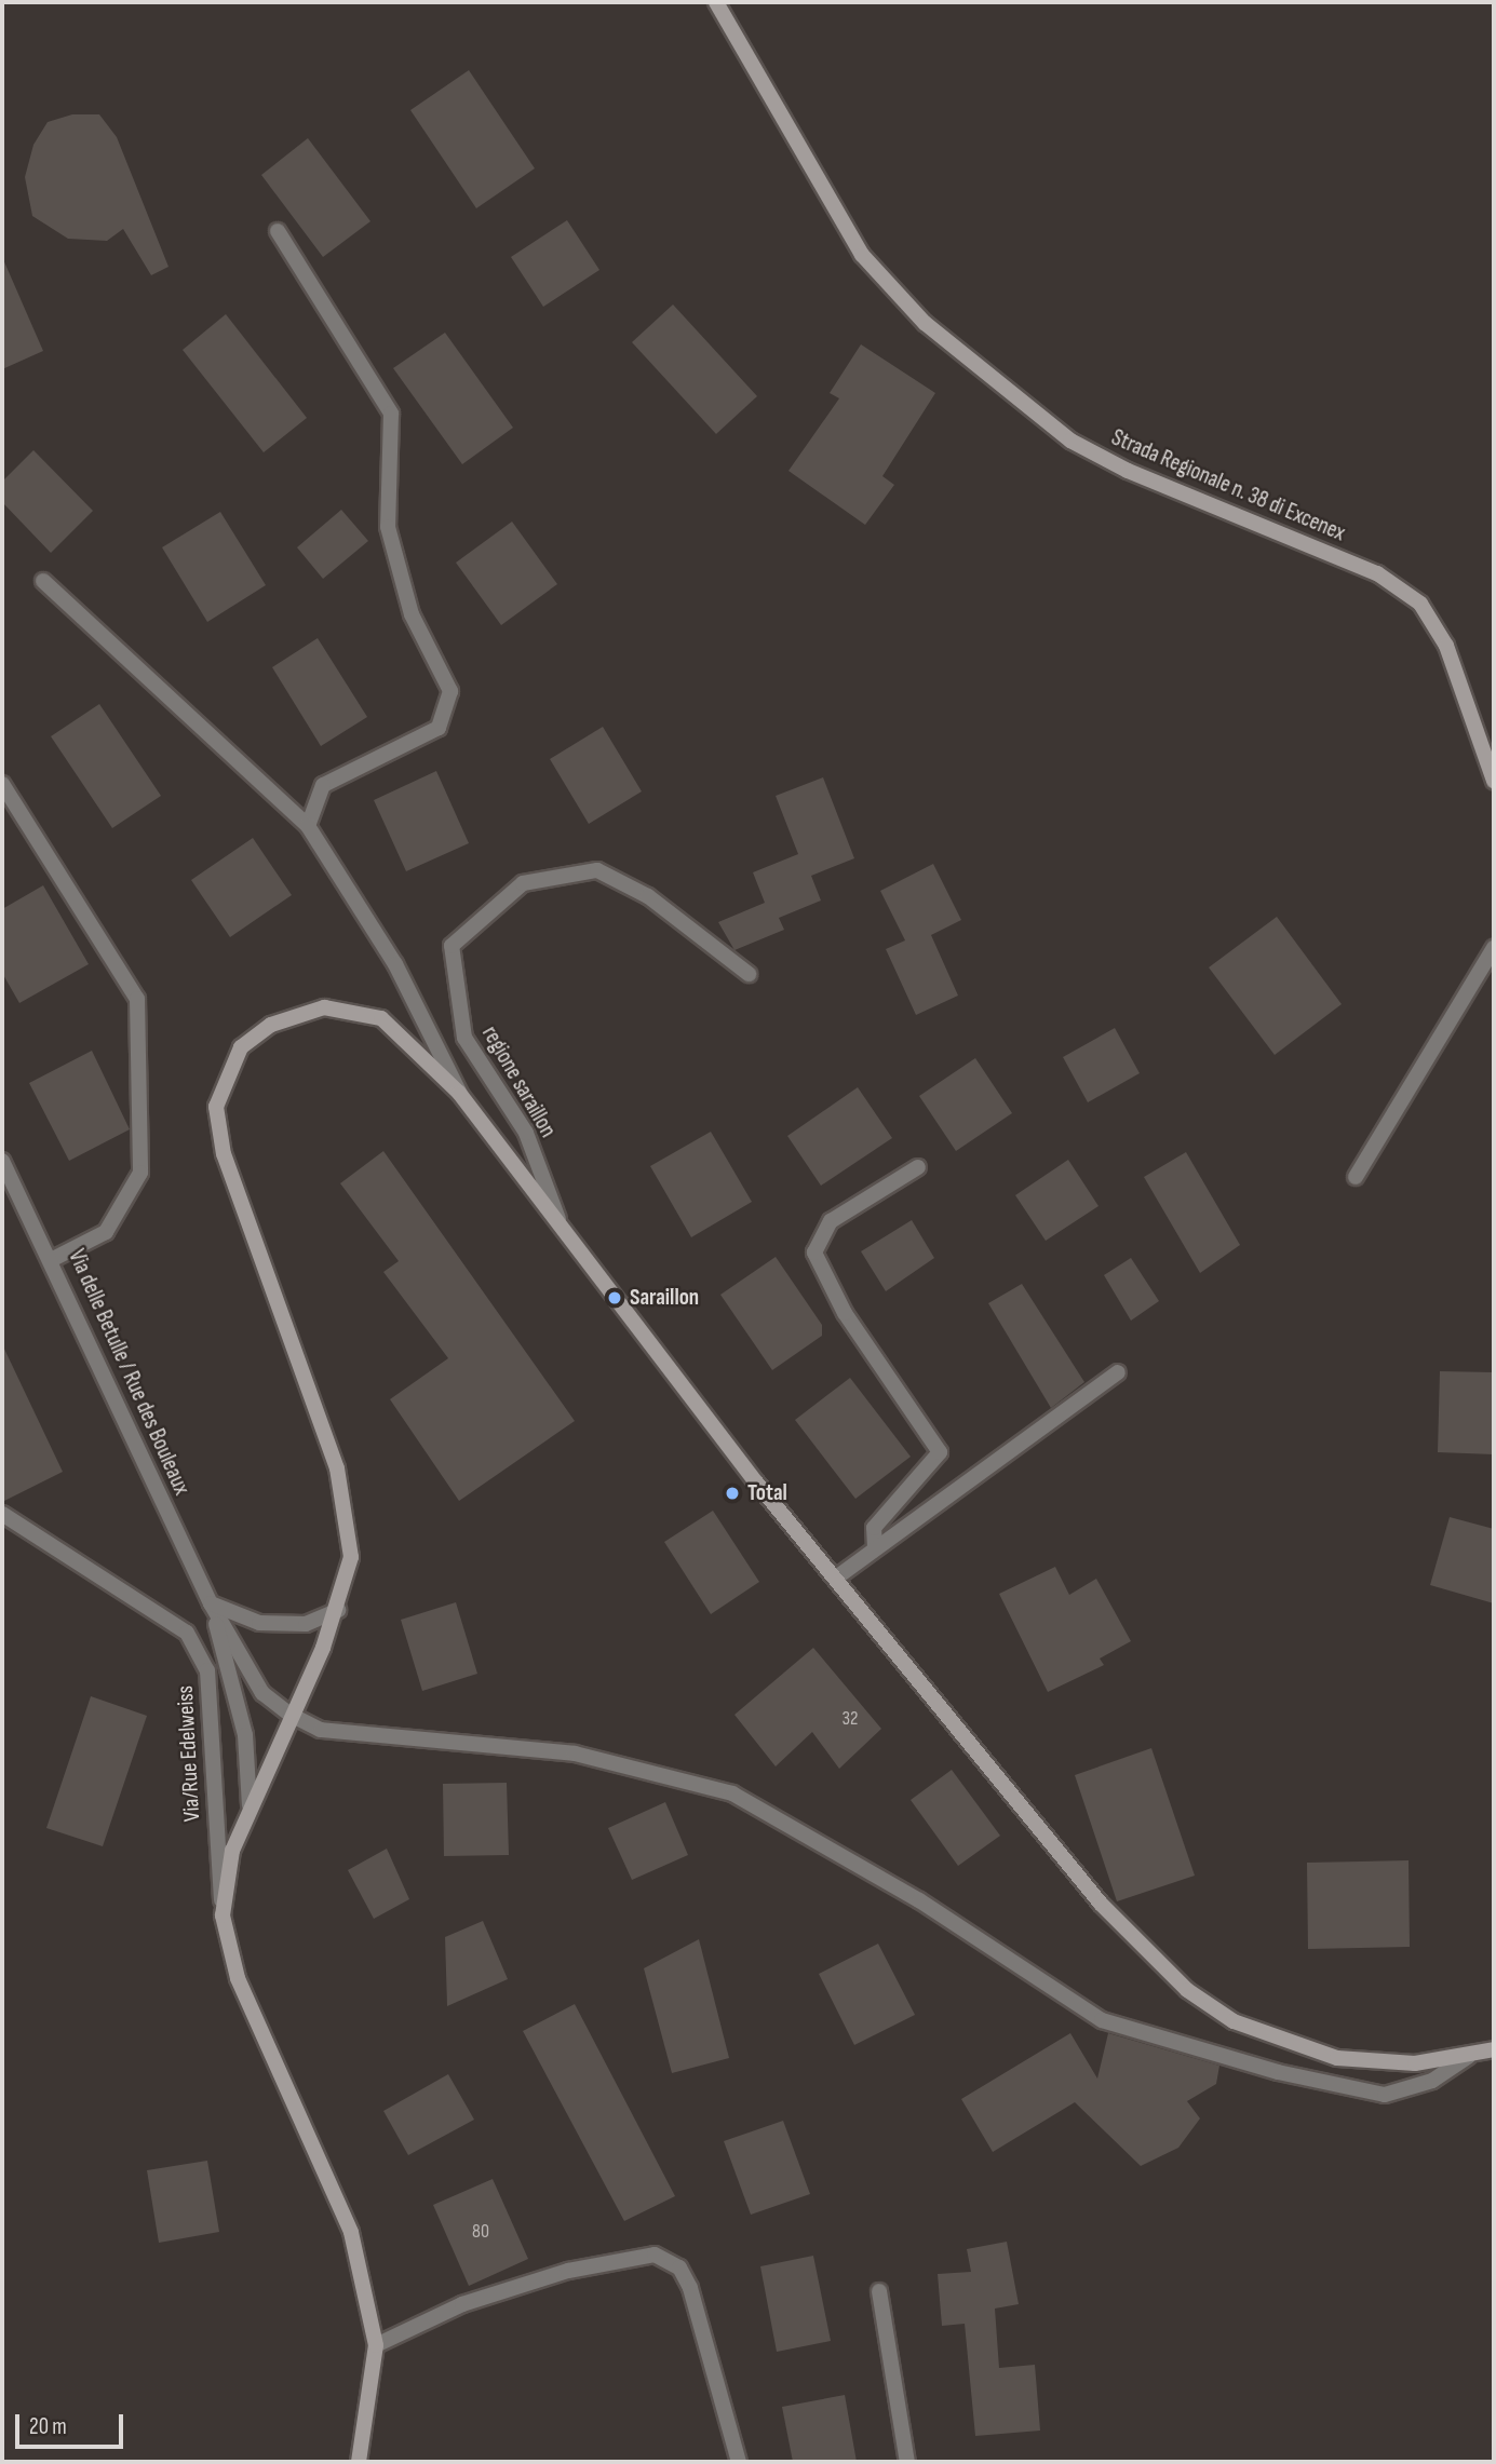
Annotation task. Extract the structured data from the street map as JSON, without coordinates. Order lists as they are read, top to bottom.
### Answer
{
  "streets": {
    "main road": ["Strada Regionale n. 38 di Excenex"],
    "street": ["regione saraillon", "Via delle Betulle / Rue des Bouleaux", "Via/Rue Edelweiss"]
  },
  "places": ["Saraillon", "Total"],
  "house_numbers": ["32", "80"],
  "scale_bar": "20 m"
}
